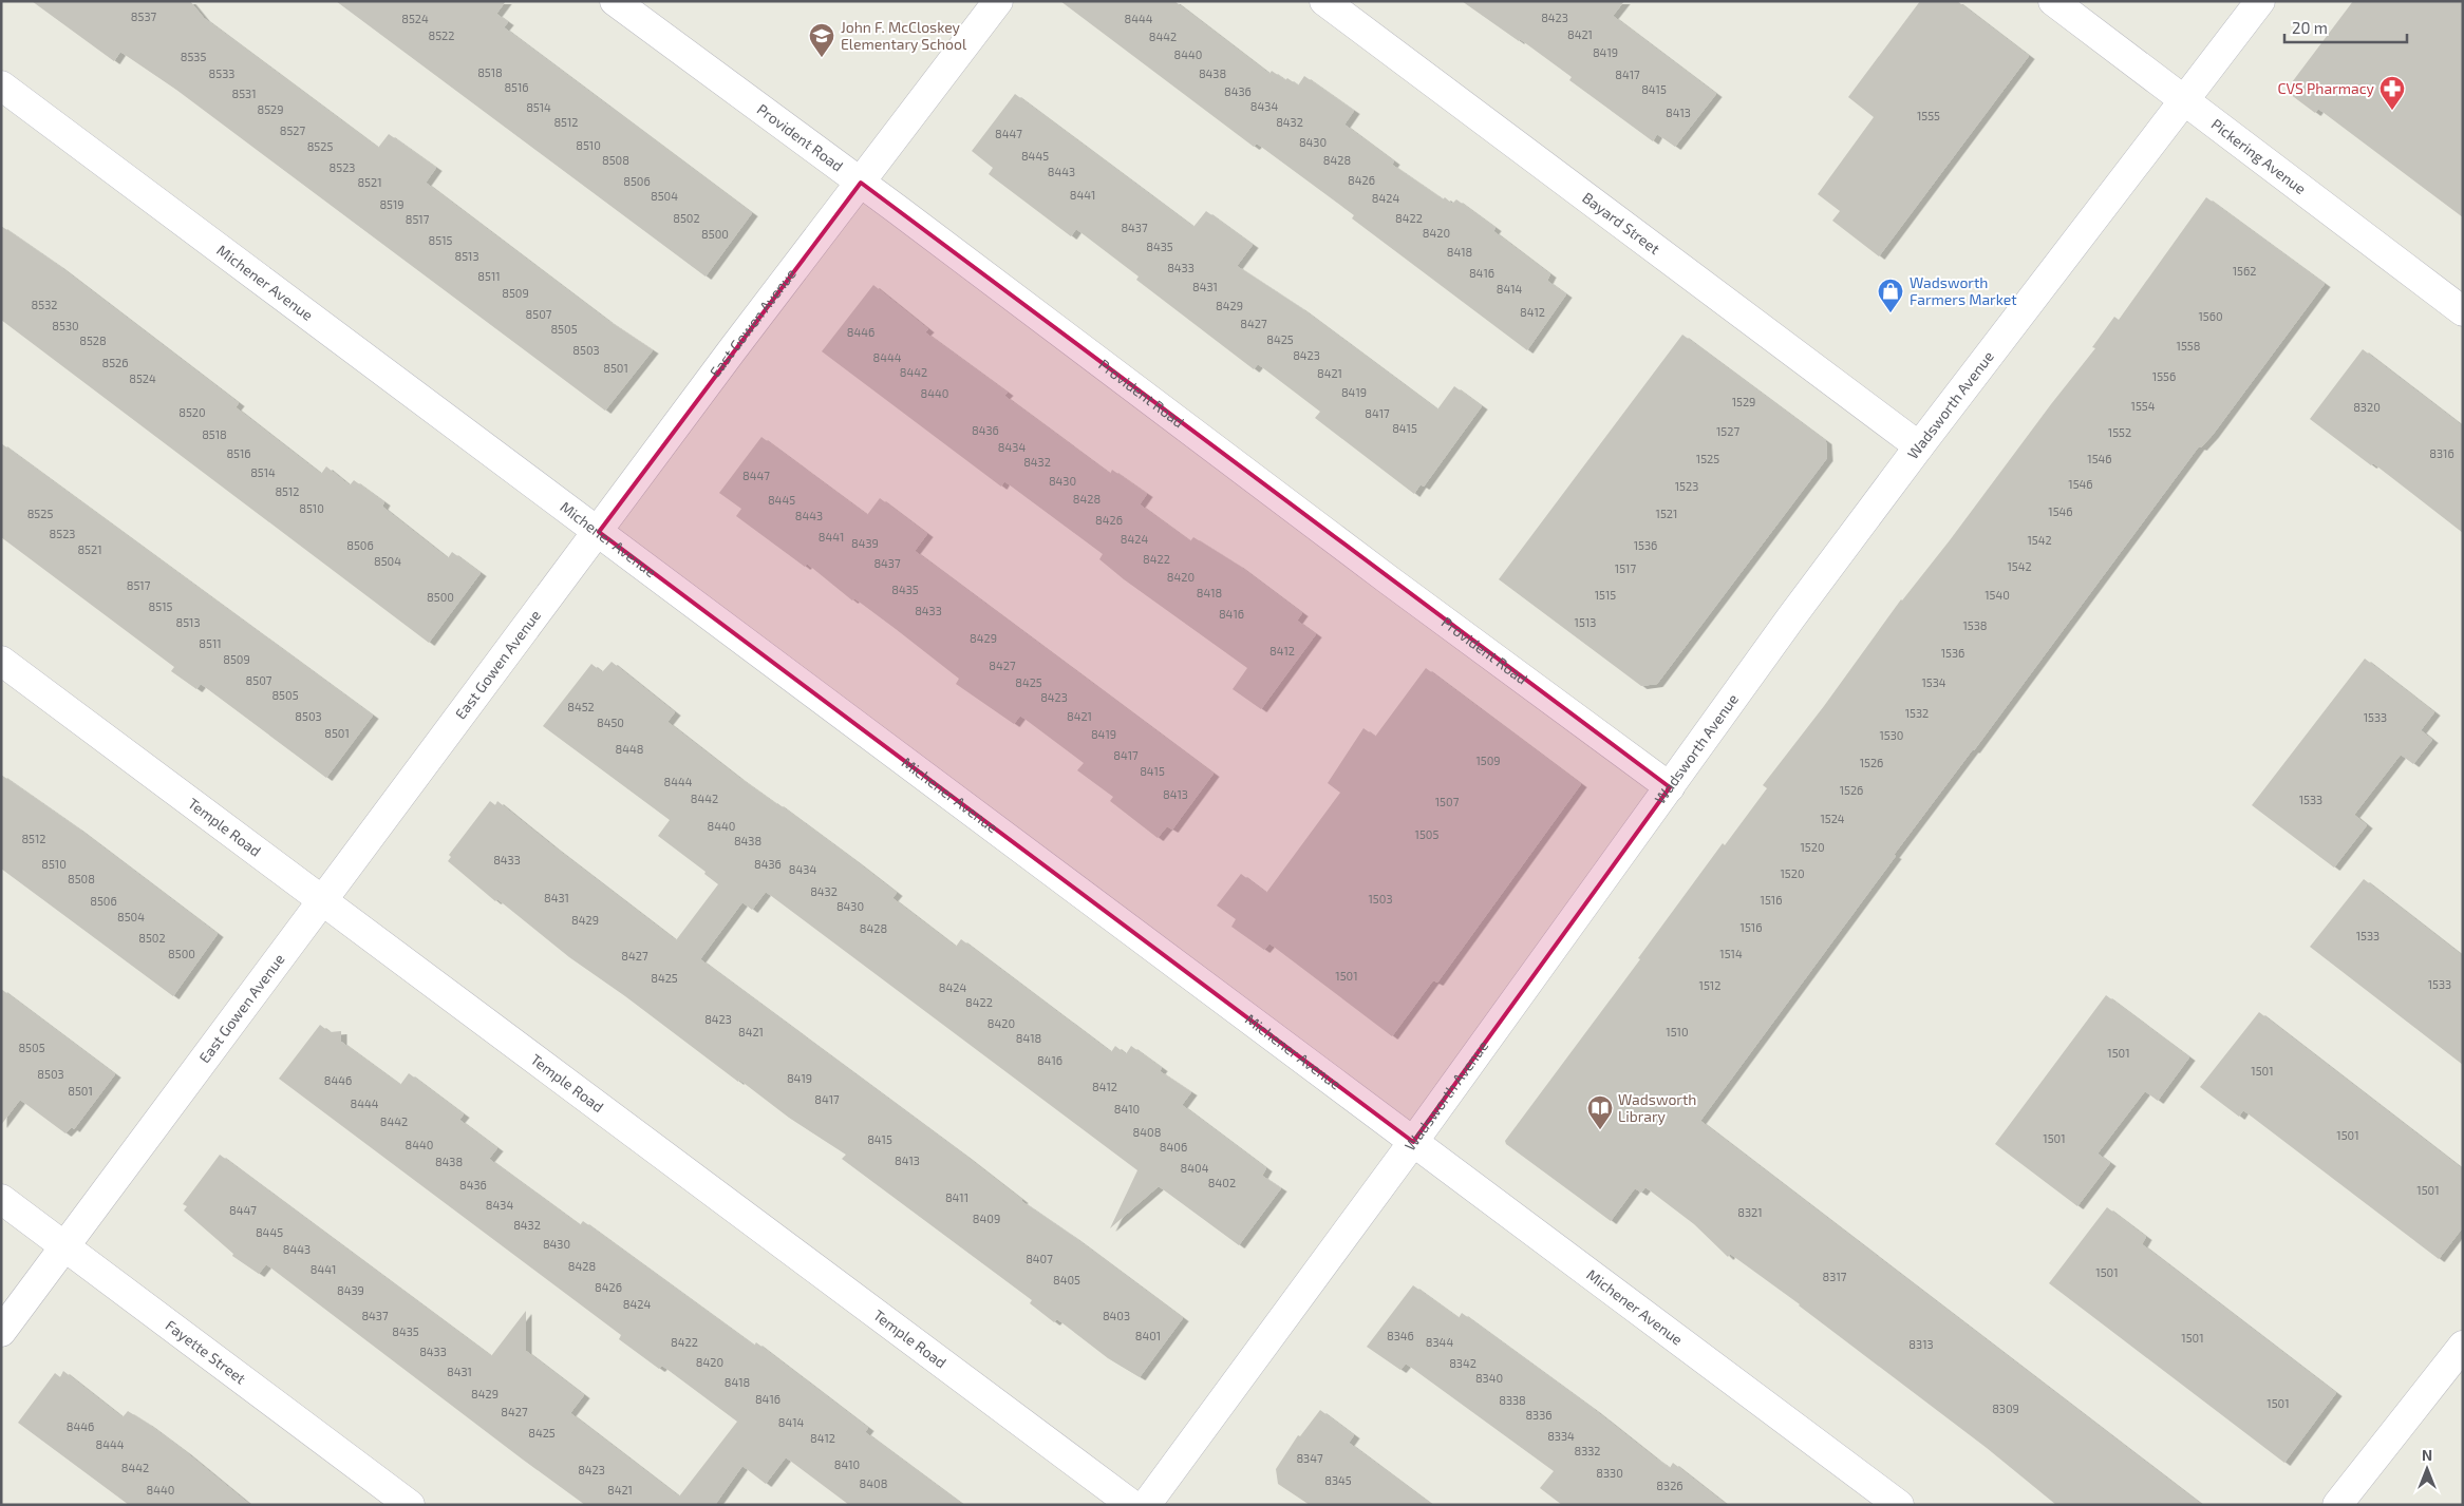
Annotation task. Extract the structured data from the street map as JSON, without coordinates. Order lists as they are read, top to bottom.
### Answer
{
  "streets": {
    "street": [
      "Provident Road",
      "Pickering Avenue",
      "Bayard Street",
      "Michener Avenue",
      "East Gowen Avenue",
      "Wadsworth Avenue",
      "Temple Road",
      "Fayette Street"
    ]
  },
  "crossings": [
    ["Provident Road", "East Gowen Avenue"],
    ["Provident Road", "Wadsworth Avenue"],
    ["Pickering Avenue", "Wadsworth Avenue"],
    ["Bayard Street", "Wadsworth Avenue"],
    ["Michener Avenue", "East Gowen Avenue"],
    ["Michener Avenue", "Wadsworth Avenue"],
    ["East Gowen Avenue", "Temple Road"],
    ["East Gowen Avenue", "Fayette Street"]
  ],
  "places": {
    "school or university": ["John F. McCloskey Elementary School"],
    "pharmacy": ["CVS Pharmacy"],
    "shop": ["Wadsworth Farmers Market"],
    "library": ["Wadsworth Library"]
  },
  "house_numbers": [
    "8537",
    "8423",
    "8524",
    "8444",
    "8421",
    "8522",
    "8442",
    "8419",
    "8440",
    "8535",
    "8518",
    "8533",
    "8438",
    "8417",
    "8516",
    "8415",
    "8436",
    "8531",
    "8434",
    "8514",
    "8529",
    "8413",
    "1555",
    "8512",
    "8432",
    "8527",
    "8447",
    "8430",
    "8510",
    "8525",
    "8445",
    "8508",
    "8428",
    "8523",
    "8443",
    "8426",
    "8506",
    "8521",
    "8441",
    "8504",
    "8424",
    "8519",
    "8502",
    "8422",
    "8517",
    "8437",
    "8420",
    "8500",
    "8515",
    "8435",
    "8418",
    "8513",
    "8433",
    "1562",
    "8416",
    "8511",
    "8431",
    "8414",
    "8509",
    "8532",
    "8429",
    "8412",
    "8507",
    "1560",
    "8427",
    "8530",
    "8505",
    "8446",
    "8425",
    "8528",
    "1558",
    "8503",
    "8423",
    "8444",
    "8526",
    "8501",
    "8442",
    "8421",
    "1556",
    "8524",
    "8419",
    "8440",
    "1529",
    "1554",
    "8320",
    "8520",
    "8417",
    "8415",
    "8436",
    "1527",
    "1552",
    "8518",
    "8434",
    "8516",
    "8316",
    "1525",
    "1546",
    "8432",
    "8514",
    "8447",
    "8430",
    "1546",
    "1523",
    "8512",
    "8428",
    "8445",
    "8510",
    "1546",
    "8525",
    "1521",
    "8443",
    "8426",
    "8523",
    "8441",
    "8424",
    "1542",
    "8439",
    "8506",
    "1536",
    "8521",
    "8422",
    "8504",
    "8437",
    "1542",
    "1517",
    "8420",
    "8517",
    "8435",
    "8418",
    "1515",
    "1540",
    "8500",
    "8515",
    "8433",
    "8416",
    "8513",
    "1513",
    "1538",
    "8429",
    "8511",
    "8412",
    "1536",
    "8509",
    "8427",
    "8507",
    "8425",
    "1534",
    "8505",
    "8423",
    "8452",
    "1532",
    "8503",
    "8421",
    "1533",
    "8450",
    "8501",
    "8419",
    "1530",
    "8448",
    "8417",
    "1509",
    "1526",
    "8415",
    "8444",
    "1526",
    "8413",
    "8442",
    "1533",
    "1507",
    "1524",
    "8440",
    "1505",
    "8512",
    "8438",
    "1520",
    "8433",
    "8510",
    "8436",
    "8434",
    "1520",
    "8508",
    "8432",
    "8431",
    "1503",
    "1516",
    "8506",
    "8430",
    "8504",
    "8429",
    "1516",
    "8428",
    "1533",
    "8502",
    "8500",
    "1514",
    "8427",
    "1501",
    "8425",
    "1533",
    "1512",
    "8424",
    "8422",
    "8423",
    "8420",
    "8421",
    "1510",
    "8418",
    "8505",
    "1501",
    "8416",
    "1501",
    "8503",
    "8419",
    "8446",
    "8412",
    "8501",
    "8417",
    "8444",
    "8410",
    "8442",
    "8408",
    "1501",
    "1501",
    "8415",
    "8440",
    "8406",
    "8413",
    "8438",
    "8404",
    "8402",
    "8436",
    "1501",
    "8411",
    "8434",
    "8447",
    "8321",
    "8409",
    "8432",
    "8445",
    "8430",
    "8443",
    "8407",
    "8428",
    "8441",
    "1501",
    "8317",
    "8405",
    "8426",
    "8439",
    "8424",
    "8437",
    "8403",
    "8435",
    "8401",
    "8346",
    "1501",
    "8422",
    "8344",
    "8313",
    "8433",
    "8420",
    "8342",
    "8431",
    "8340",
    "8418",
    "8429",
    "8416",
    "8338",
    "1501",
    "8309",
    "8427",
    "8336",
    "8414",
    "8446",
    "8425",
    "8334",
    "8412",
    "8444",
    "8332",
    "8347",
    "8410",
    "8442",
    "8423",
    "8330",
    "8345",
    "8408",
    "8326",
    "8440",
    "8421"
  ],
  "scale_bar": "20 m",
  "north": "top"
}
